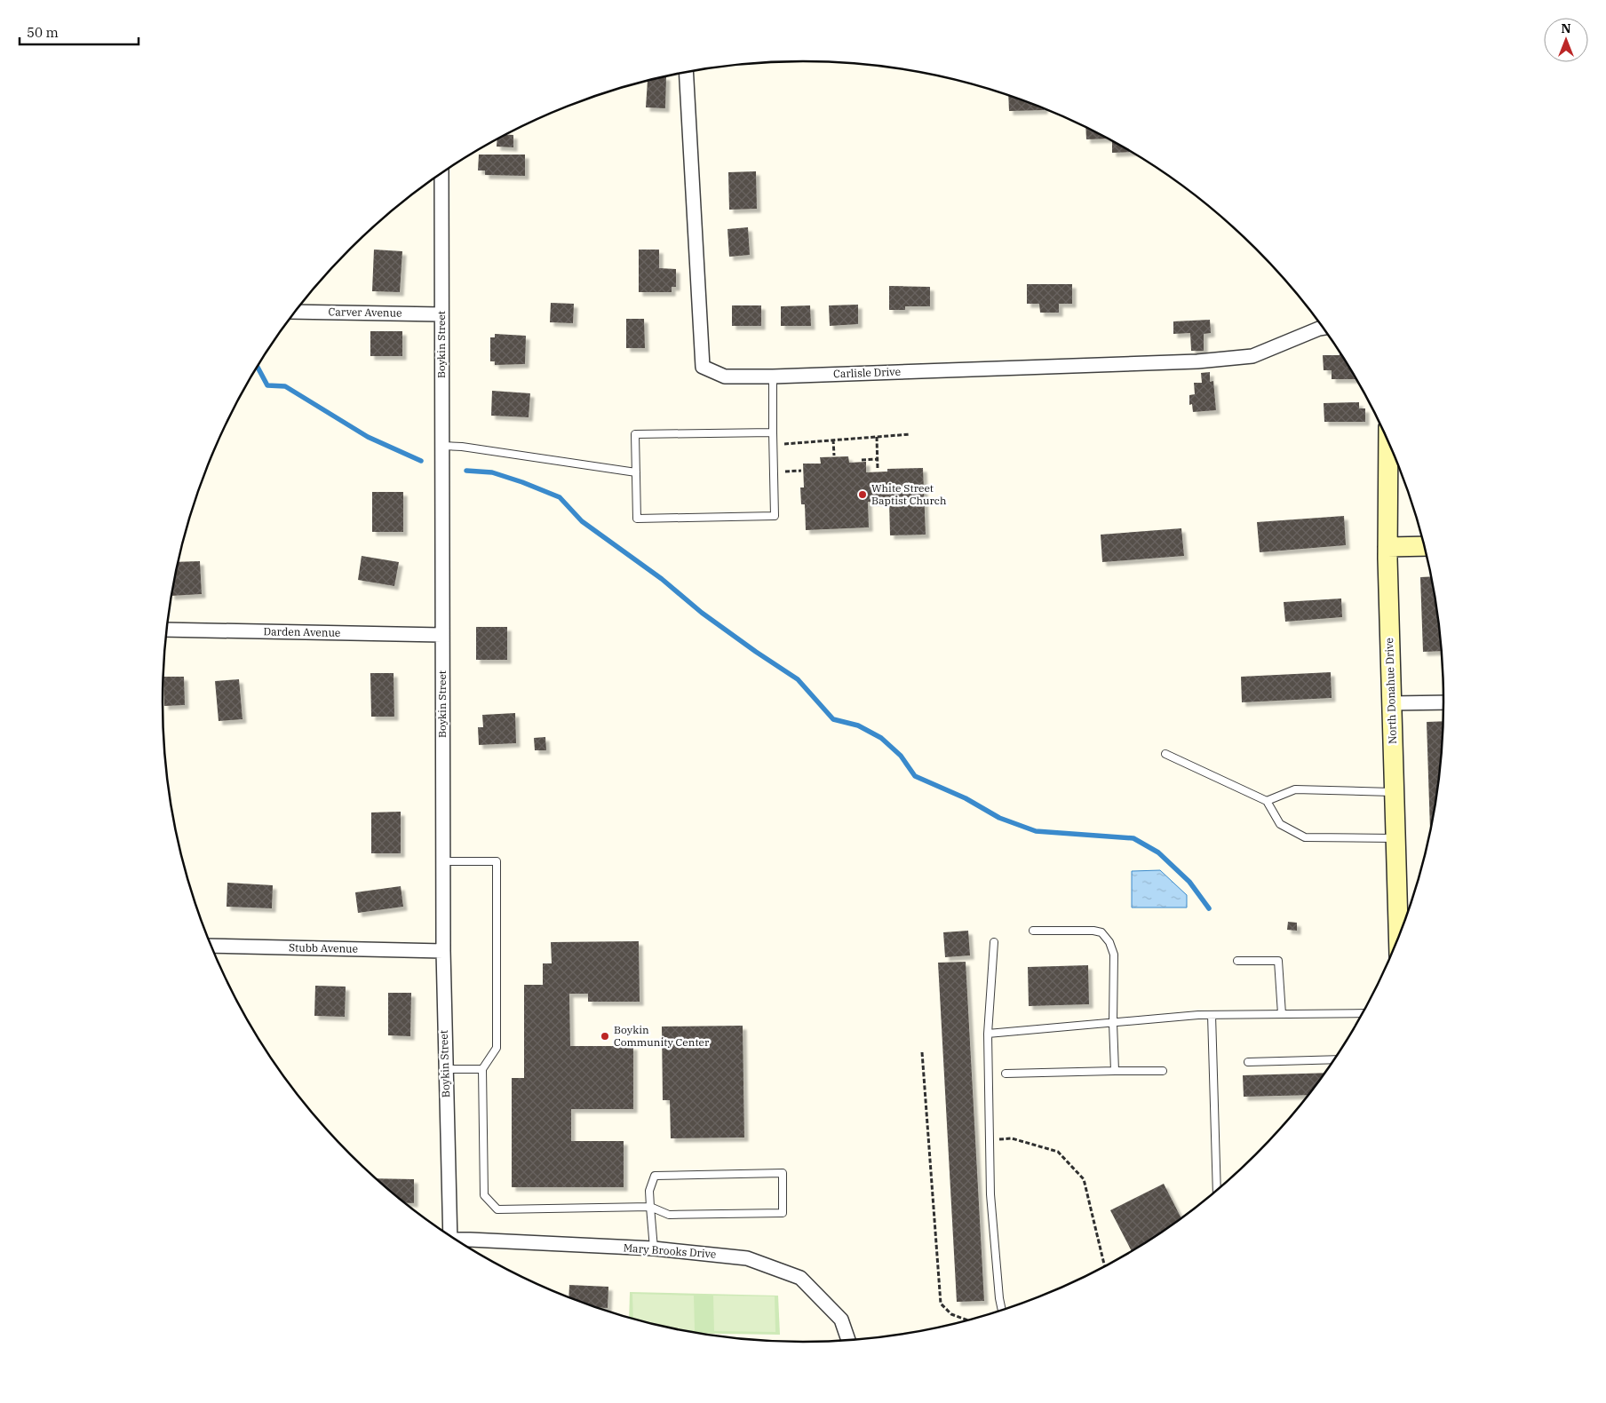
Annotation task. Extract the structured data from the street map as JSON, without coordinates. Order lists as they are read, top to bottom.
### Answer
{
  "streets": {
    "street": [
      "Carver Avenue",
      "Boykin Street",
      "Carlisle Drive",
      "Darden Avenue",
      "North Donahue Drive",
      "Stubb Avenue",
      "Mary Brooks Drive"
    ]
  },
  "crossings": [
    ["Carver Avenue", "Boykin Street"],
    ["Boykin Street", "Darden Avenue"],
    ["Boykin Street", "Stubb Avenue"]
  ],
  "places": ["White Street Baptist Church", "Boykin Community Center"],
  "scale_bar": "50 m",
  "north": "top"
}
